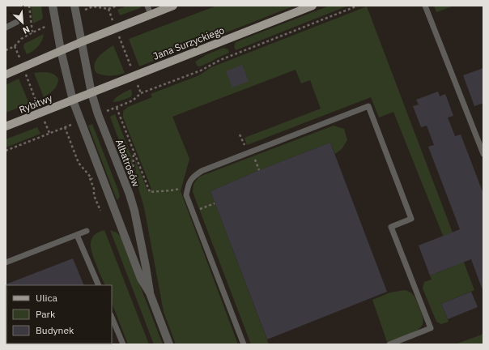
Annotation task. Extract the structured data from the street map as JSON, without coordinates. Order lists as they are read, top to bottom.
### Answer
{
  "streets": {
    "main road": ["Jana Surzyckiego", "Rybitwy"],
    "street": ["Albatrosów"]
  },
  "crossings": [
    ["Jana Surzyckiego", "Rybitwy"],
    ["Jana Surzyckiego", "Albatrosów"],
    ["Rybitwy", "Albatrosów"]
  ],
  "legend": ["Ulica", "Park", "Budynek"],
  "north": "bottom right"
}
